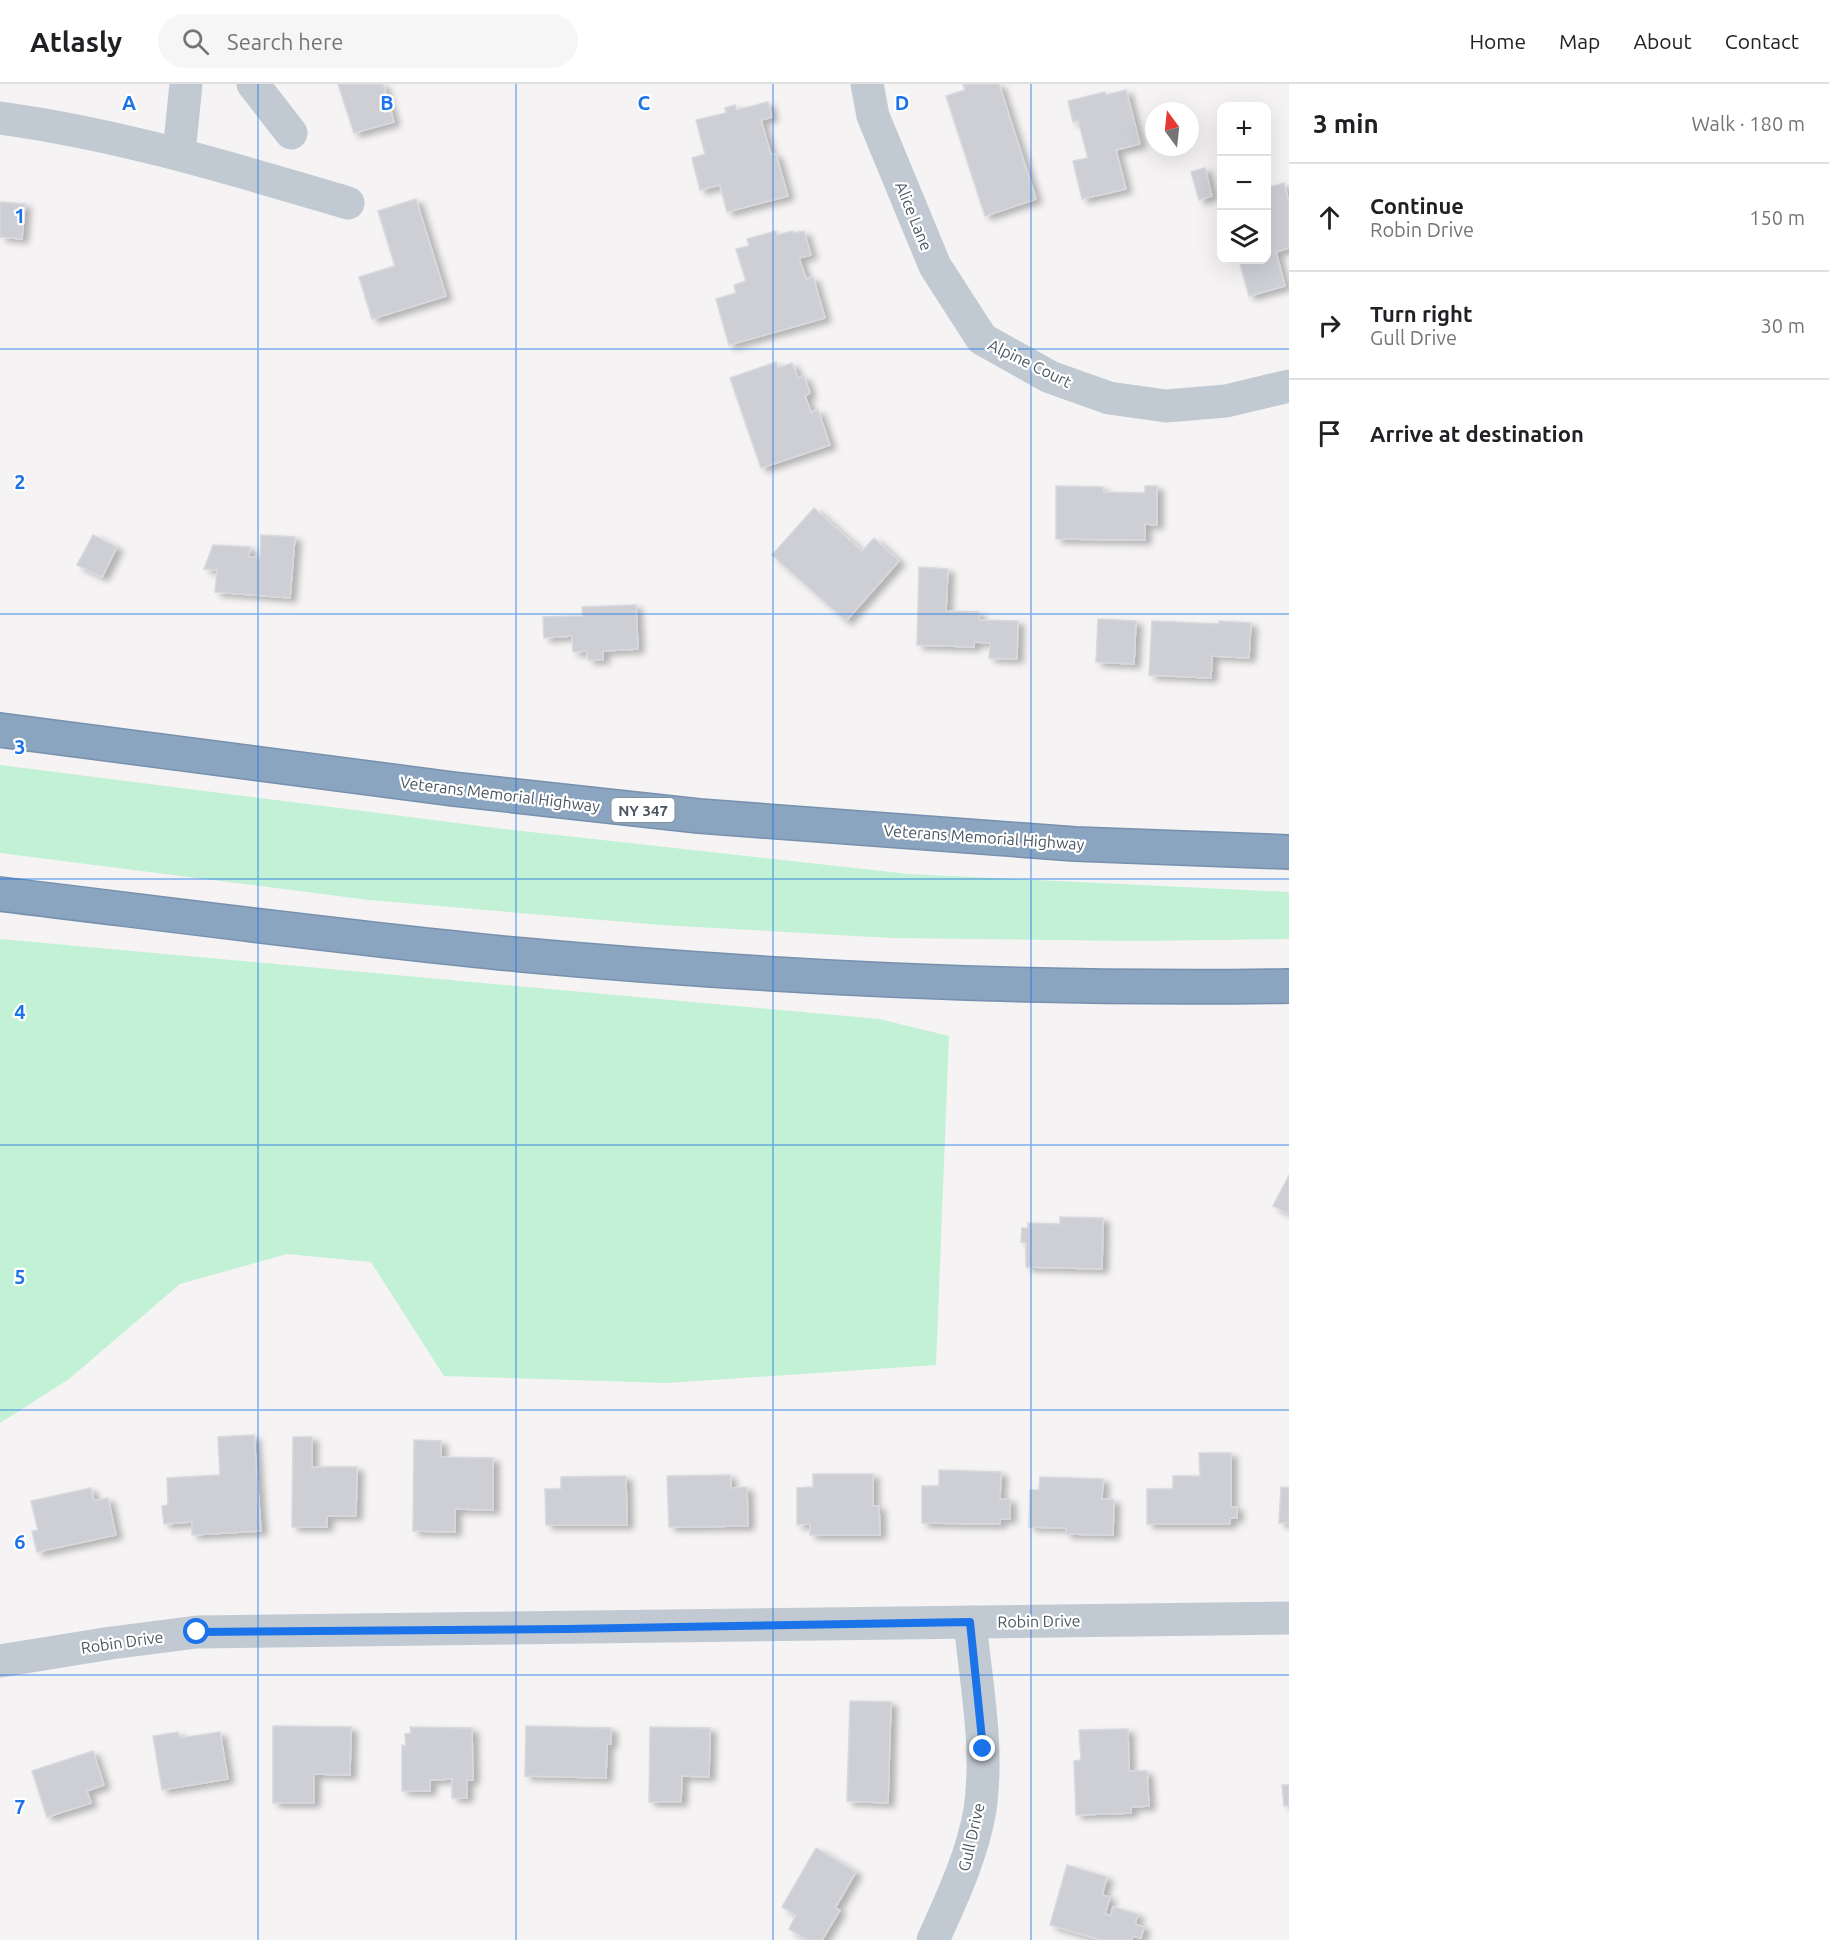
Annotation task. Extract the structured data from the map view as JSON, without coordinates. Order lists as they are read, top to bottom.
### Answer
{
  "streets": {
    "highway": ["Veterans Memorial Highway", "NY 347"],
    "street": [
      "Alice Lane",
      "Alpine Court",
      "Robin Drive",
      "Gull Drive"
    ]
  },
  "crossings": [
    ["Alice Lane", "Alpine Court"],
    ["Robin Drive", "Gull Drive"]
  ],
  "north": "top",
  "page": {
    "header": "Atlasly",
    "search": "Search here",
    "nav": [
      "Home",
      "Map",
      "About",
      "Contact"
    ],
    "heading": ["3 min", "Walk · 180 m"],
    "map_buttons": ["+", "−"],
    "list": [
      ["Continue", "Robin Drive", "150 m"],
      ["Turn right", "Gull Drive", "30 m"],
      "Arrive at destination"
    ]
  },
  "grid": {
    "columns": [
      "A",
      "B",
      "C",
      "D"
    ],
    "rows": [
      "1",
      "2",
      "3",
      "4",
      "5",
      "6",
      "7"
    ]
  }
}
